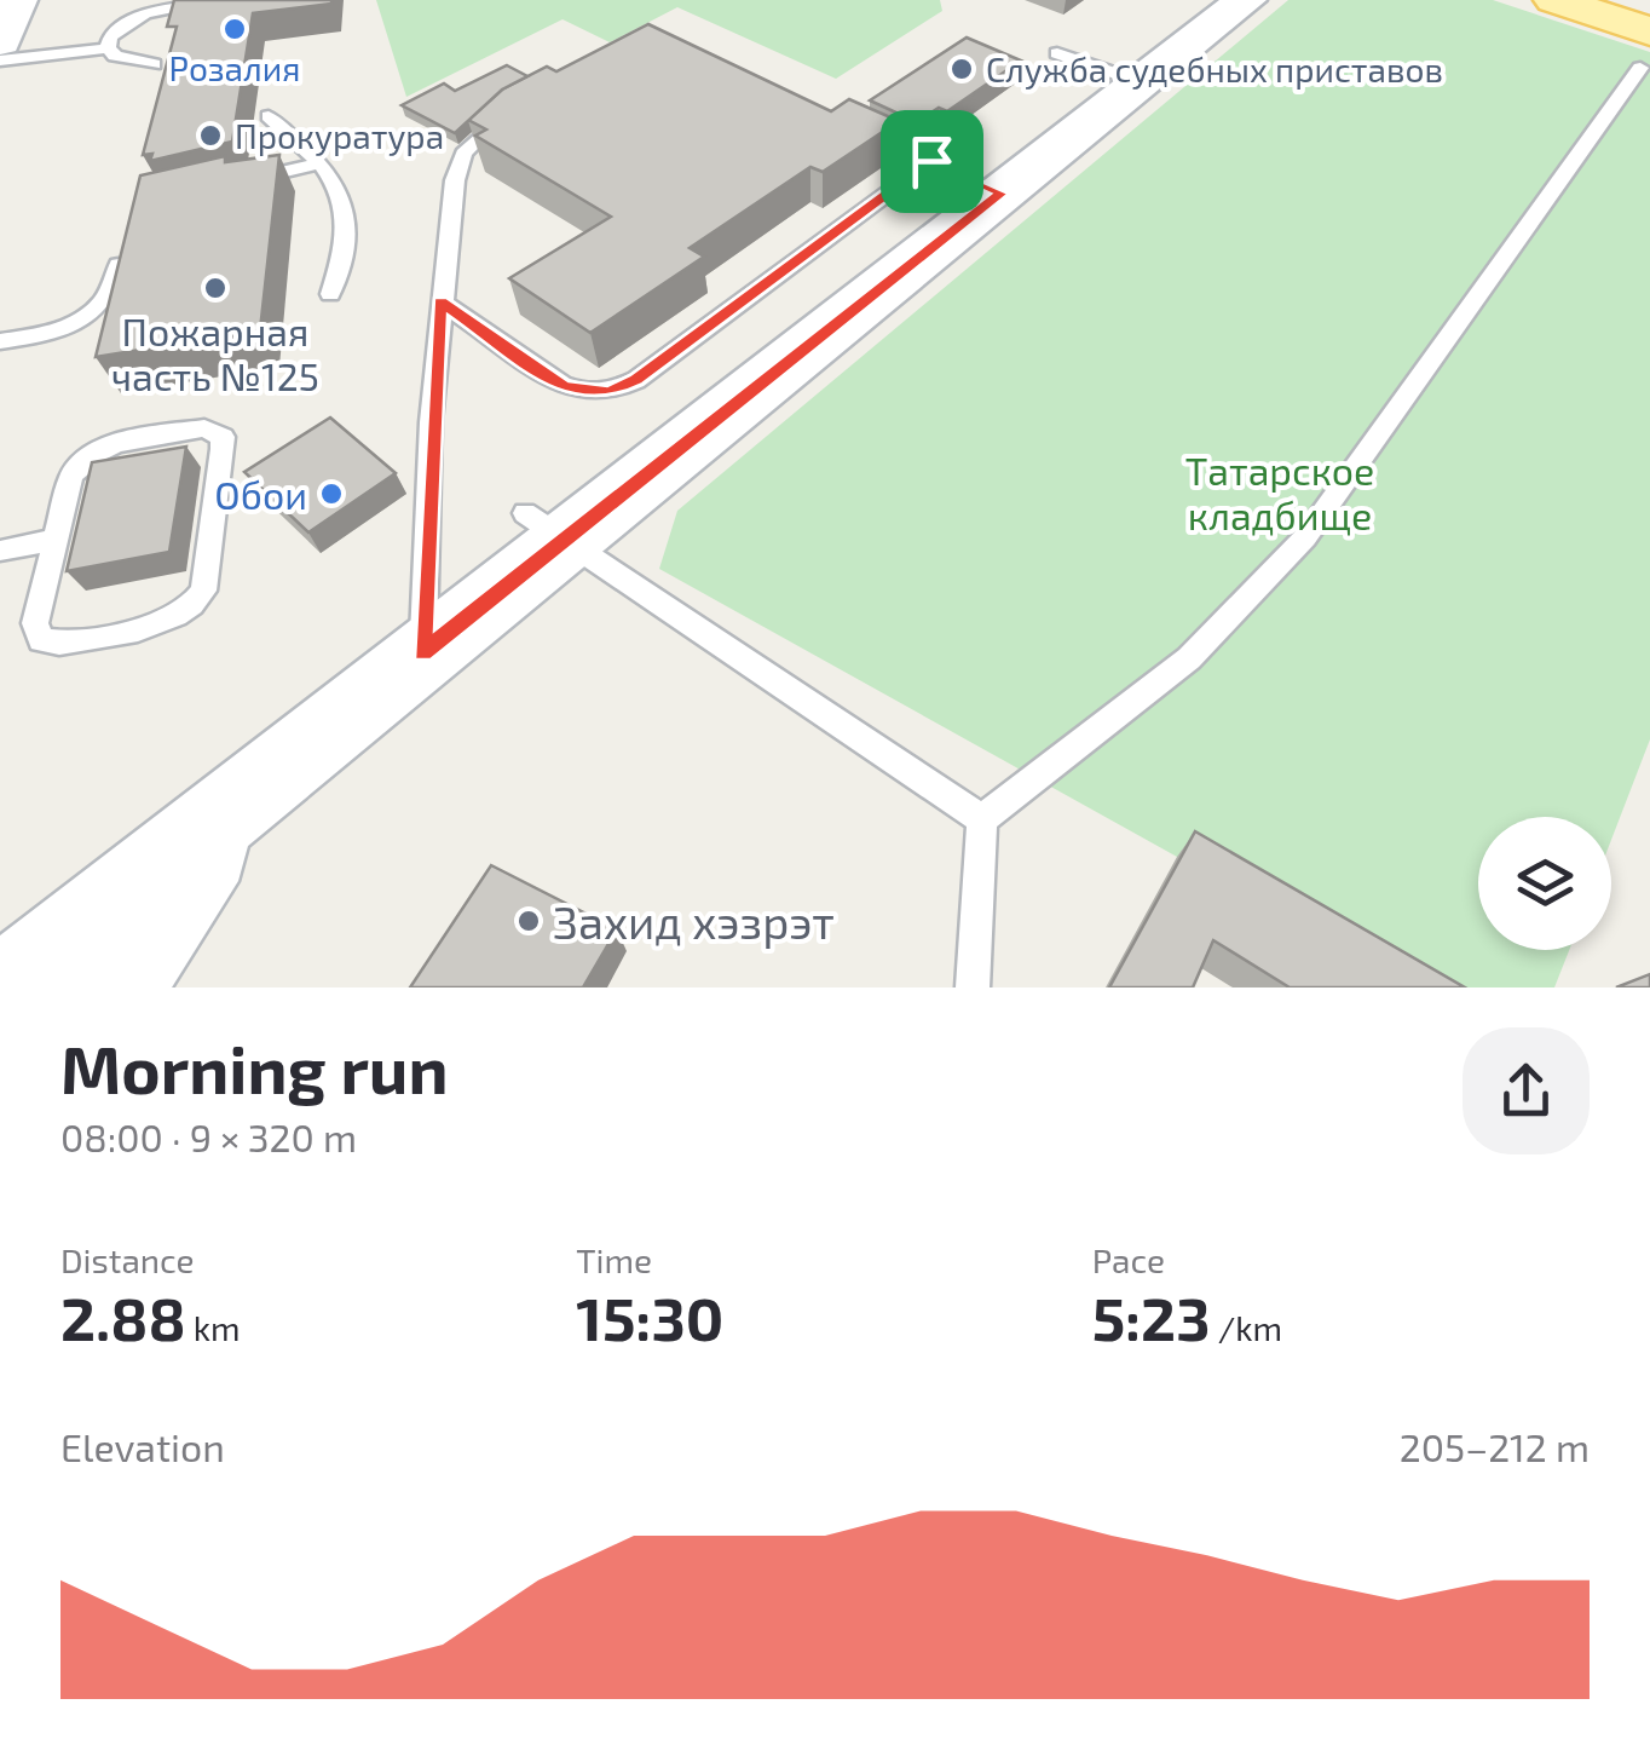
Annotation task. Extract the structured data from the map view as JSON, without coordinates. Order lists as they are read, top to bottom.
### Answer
{
  "parks": ["Татарское кладбище"],
  "places": [
    "Розалия",
    "Служба судебных приставов",
    "Прокуратура",
    "Пожарная часть №125",
    "Обои",
    "Захид хэзрэт"
  ],
  "page": {
    "heading": ["Morning run", "08:00 · 9 × 320 m"],
    "stats": [
      ["Distance", "2.88 km"],
      ["Time", "15:30"],
      ["Pace", "5:23 /km"]
    ],
    "chart": ["Elevation", "205–212 m"]
  }
}
